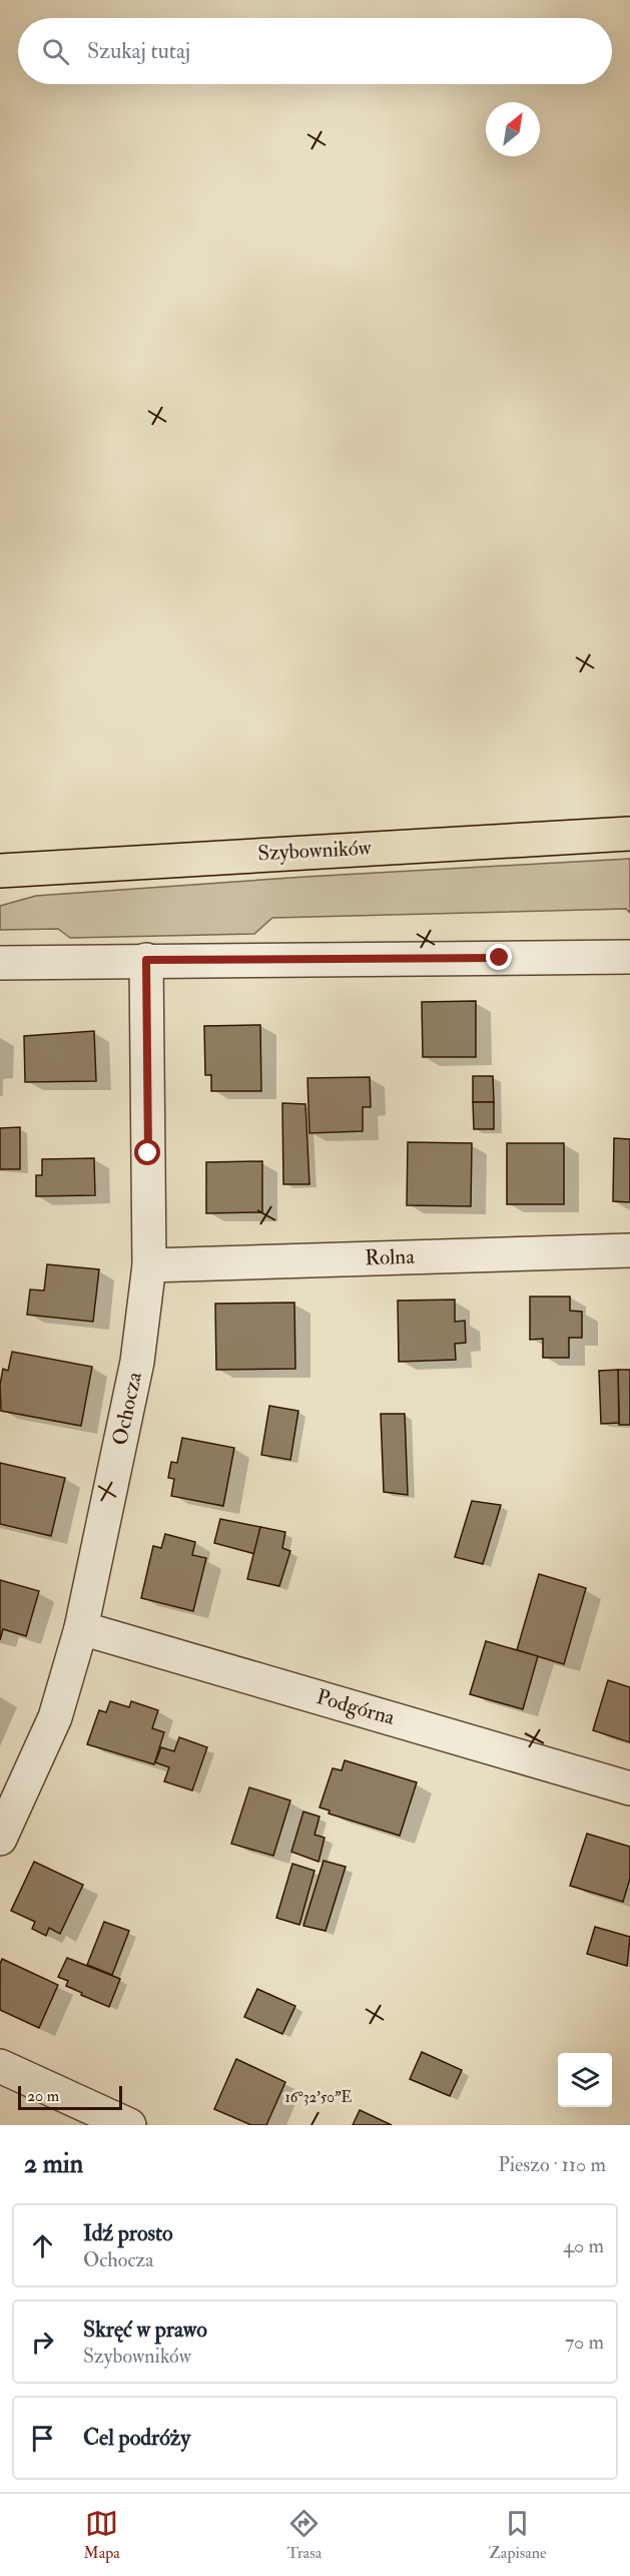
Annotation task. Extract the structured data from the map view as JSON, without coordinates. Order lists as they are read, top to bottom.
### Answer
{
  "streets": {
    "main road": ["Szybowników"],
    "street": ["Rolna", "Ochocza", "Podgórna"]
  },
  "crossings": [
    ["Rolna", "Ochocza"],
    ["Ochocza", "Podgórna"]
  ],
  "scale_bar": "20 m",
  "north": "top right",
  "page": {
    "search": "Szukaj tutaj",
    "scale": "20 m",
    "heading": ["2 min", "Pieszo · 110 m"],
    "list": [
      ["Idź prosto", "Ochocza", "40 m"],
      ["Skręć w prawo", "Szybowników", "70 m"],
      "Cel podróży"
    ],
    "nav": ["Mapa", "Trasa", "Zapisane"]
  },
  "coordinates": ["16°32'50\"E"]
}
